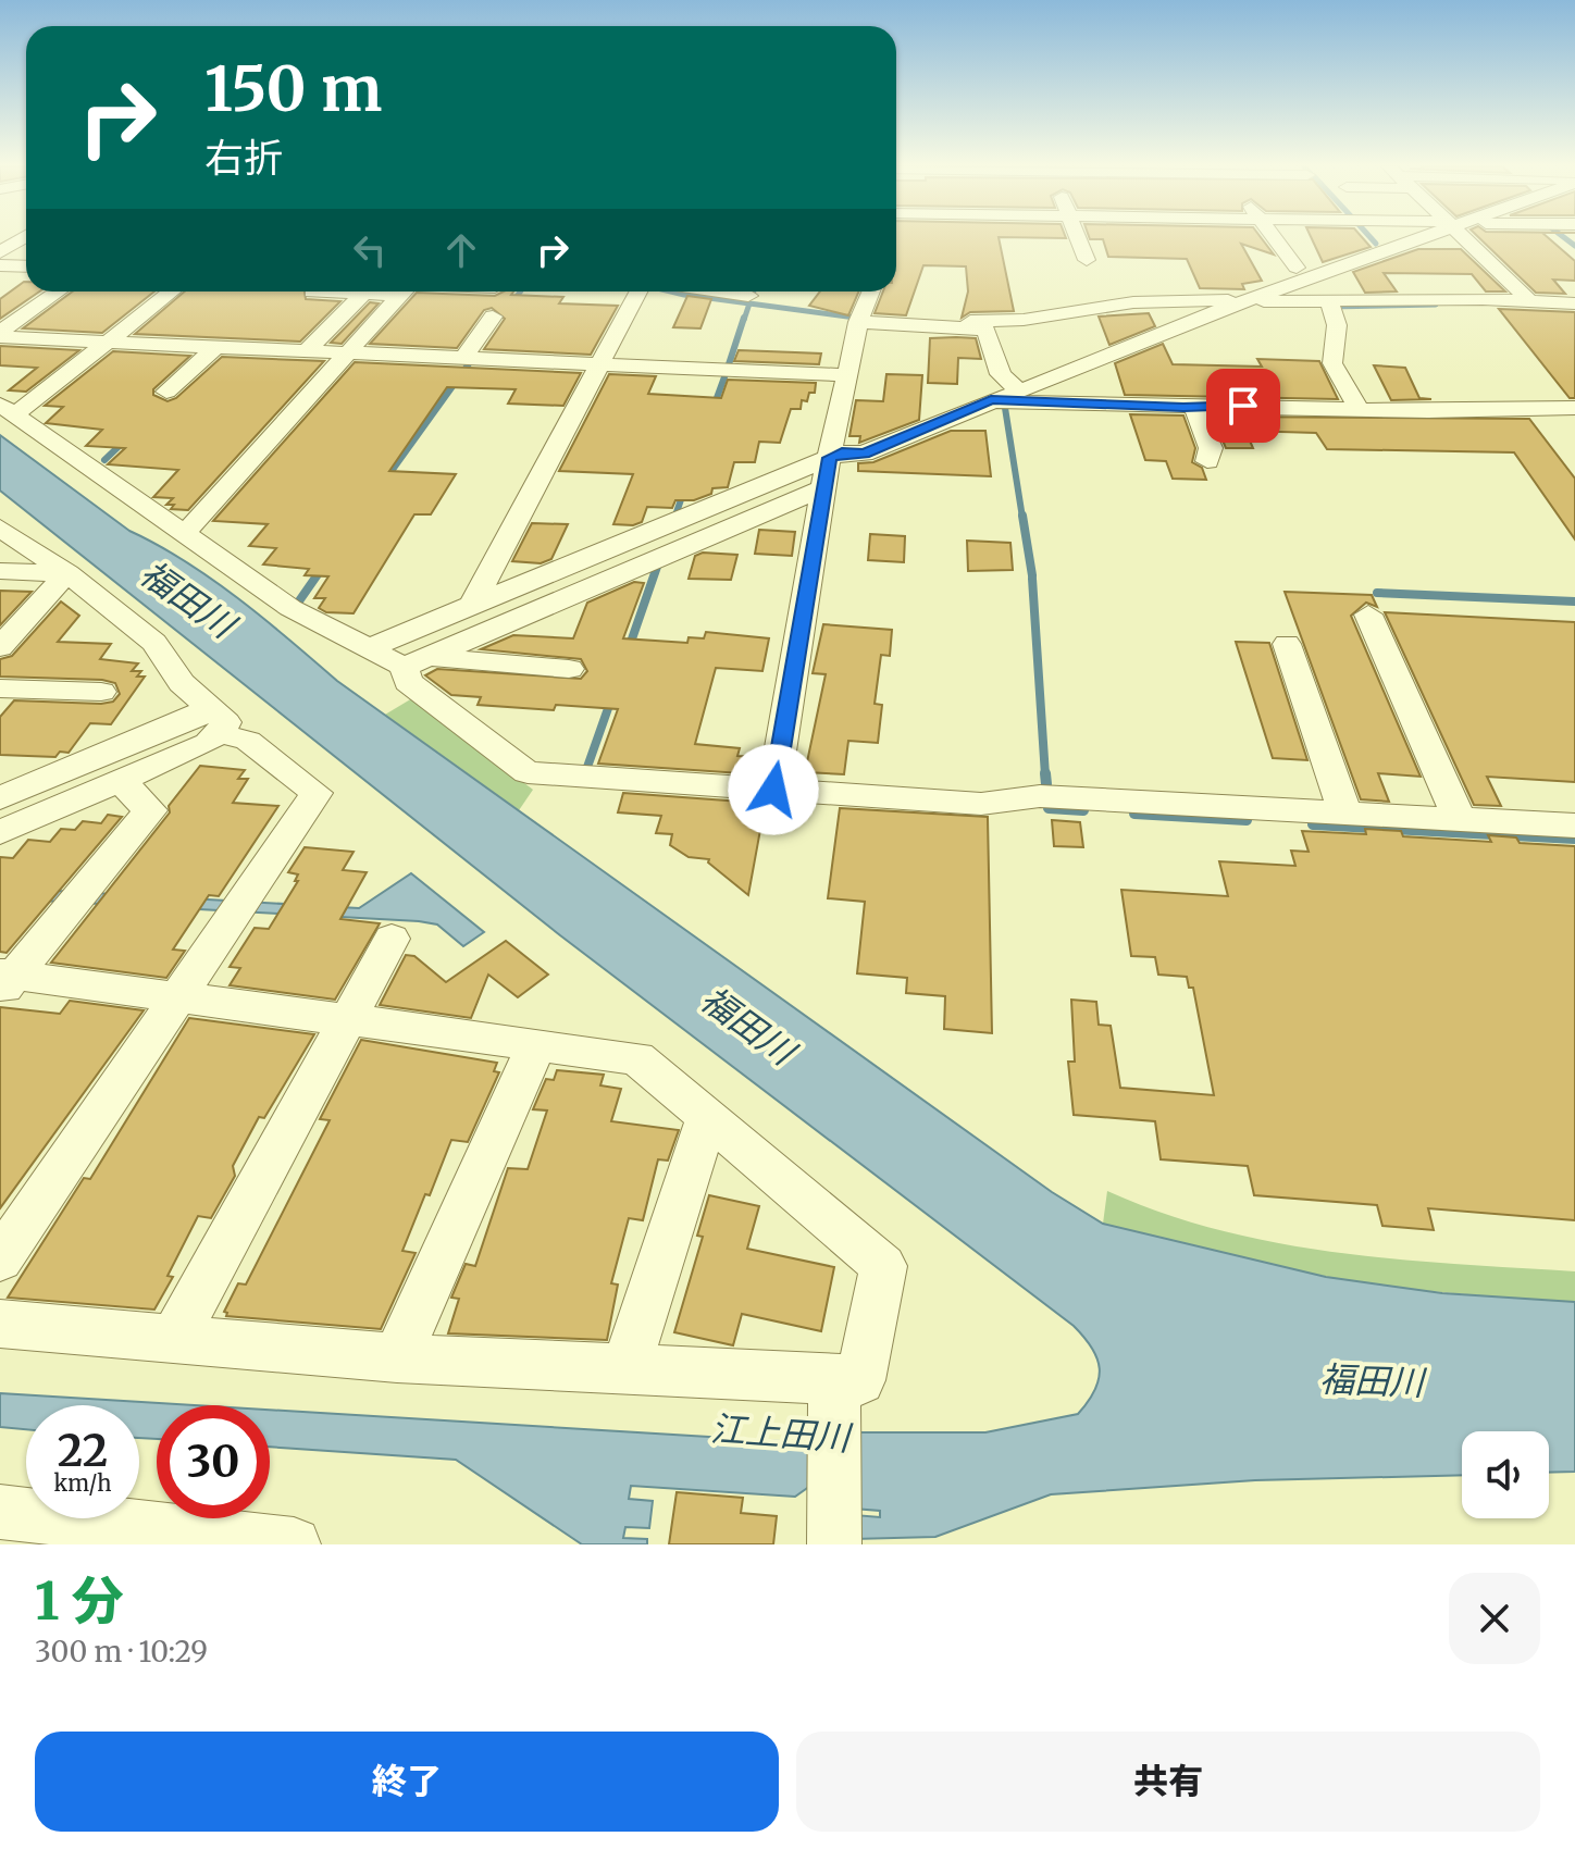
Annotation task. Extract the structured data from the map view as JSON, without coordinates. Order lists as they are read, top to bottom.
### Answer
{
  "water": ["福田川", "江上田川"],
  "page": {
    "turn": ["150 m", "右折"],
    "speed": "22 km/h",
    "limit": "30",
    "heading": ["1 分", "300 m · 10:29"],
    "buttons": ["終了", "共有"]
  }
}
